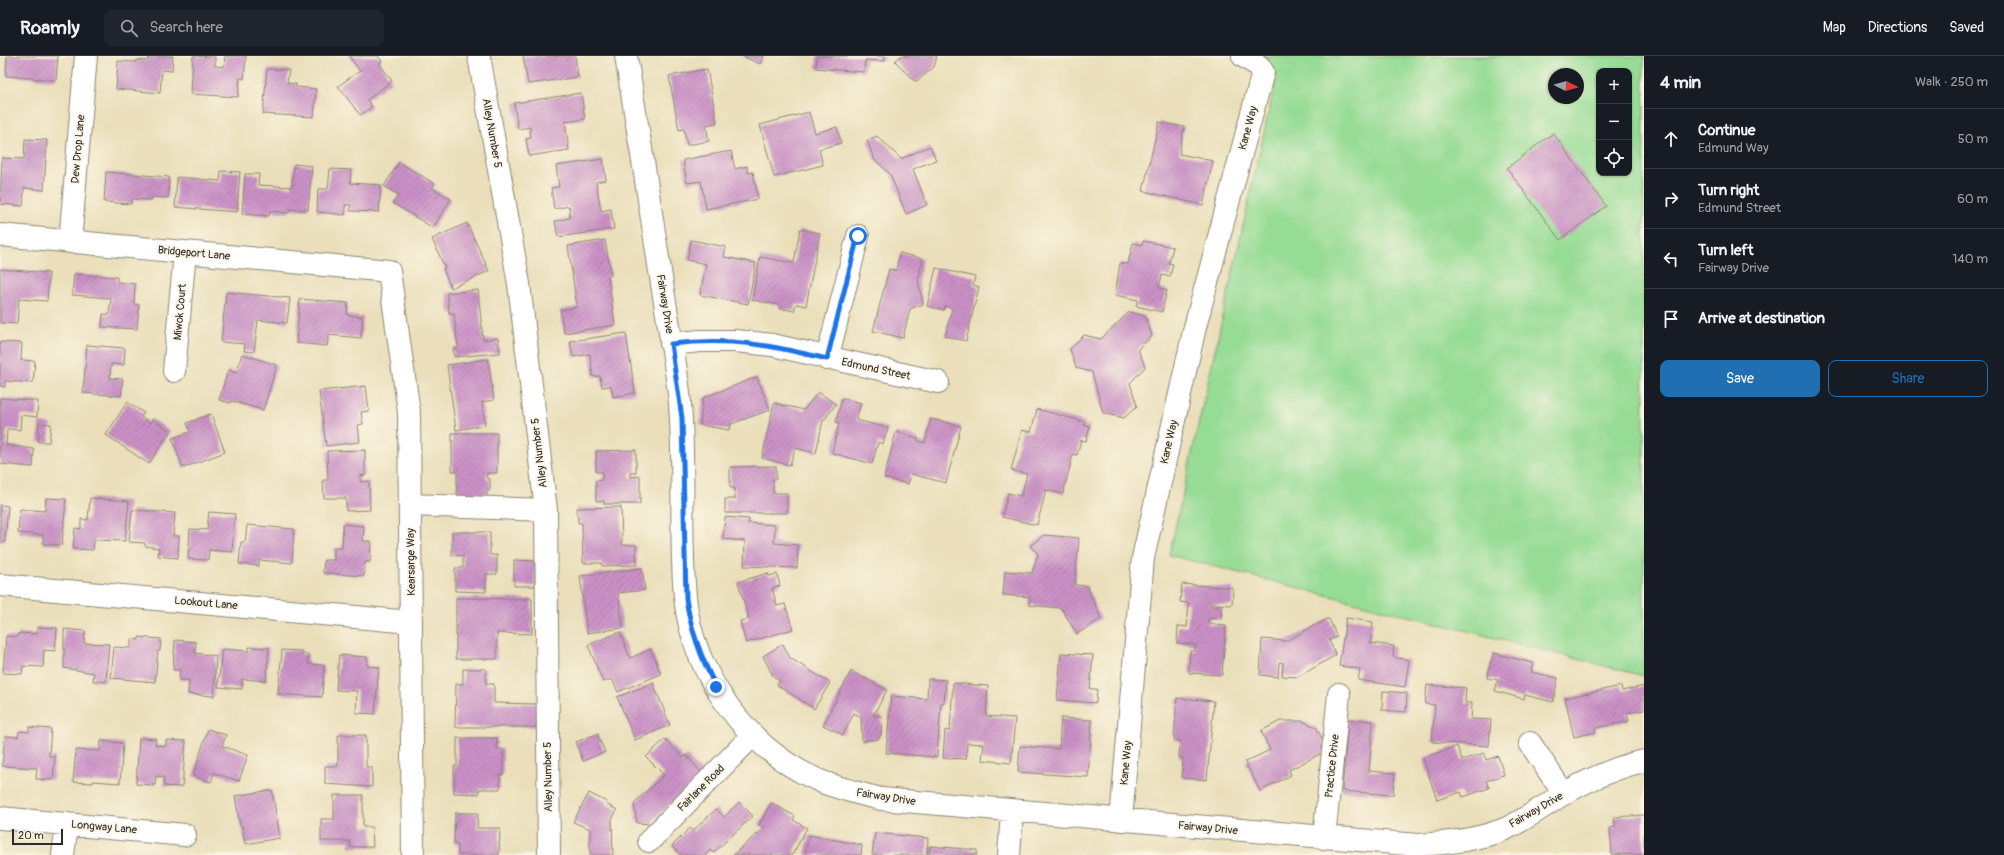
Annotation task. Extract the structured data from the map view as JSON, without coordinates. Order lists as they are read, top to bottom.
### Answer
{
  "streets": {
    "street": [
      "Kane Way",
      "Alley Number 5",
      "Dew Drop Lane",
      "Bridgeport Lane",
      "Fairway Drive",
      "Miwok Court",
      "Edmund Street",
      "Kearsarge Way",
      "Lookout Lane",
      "Practice Drive",
      "Fairlane Road",
      "Longway Lane"
    ]
  },
  "crossings": [
    ["Kane Way", "Fairway Drive"],
    ["Dew Drop Lane", "Bridgeport Lane"],
    ["Bridgeport Lane", "Miwok Court"],
    ["Bridgeport Lane", "Kearsarge Way"],
    ["Fairway Drive", "Edmund Street"],
    ["Fairway Drive", "Practice Drive"],
    ["Fairway Drive", "Fairlane Road"],
    ["Kearsarge Way", "Lookout Lane"]
  ],
  "scale_bar": "20 m",
  "north": "right",
  "page": {
    "header": "Roamly",
    "search": "Search here",
    "nav": ["Map", "Directions", "Saved"],
    "heading": ["4 min", "Walk · 250 m"],
    "map_buttons": ["+", "−"],
    "list": [
      ["Continue", "Edmund Way", "50 m"],
      ["Turn right", "Edmund Street", "60 m"],
      ["Turn left", "Fairway Drive", "140 m"],
      "Arrive at destination"
    ],
    "buttons": ["Save", "Share"],
    "scale": "20 m"
  }
}
